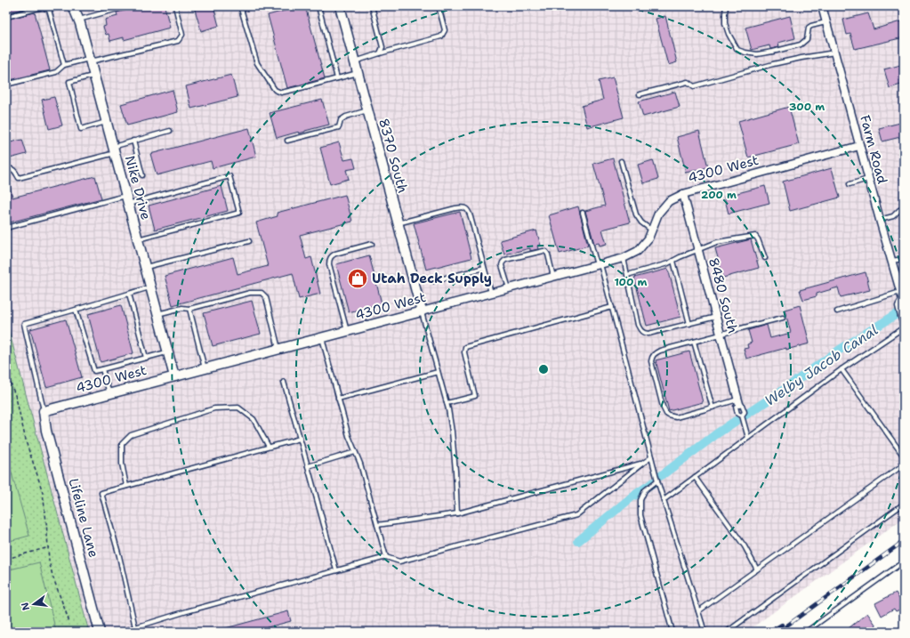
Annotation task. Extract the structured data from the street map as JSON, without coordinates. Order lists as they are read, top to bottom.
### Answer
{
  "streets": {
    "street": [
      "Farm Road",
      "8370 South",
      "4300 West",
      "Nike Drive",
      "8480 South",
      "Lifeline Lane"
    ]
  },
  "crossings": [
    ["Farm Road", "4300 West"],
    ["8370 South", "4300 West"],
    ["4300 West", "Nike Drive"],
    ["4300 West", "8480 South"],
    ["4300 West", "Lifeline Lane"]
  ],
  "water": ["Welby Jacob Canal"],
  "places": {
    "shop": ["Utah Deck Supply"]
  },
  "north": "left",
  "rings": ["300 m", "200 m", "100 m"]
}
